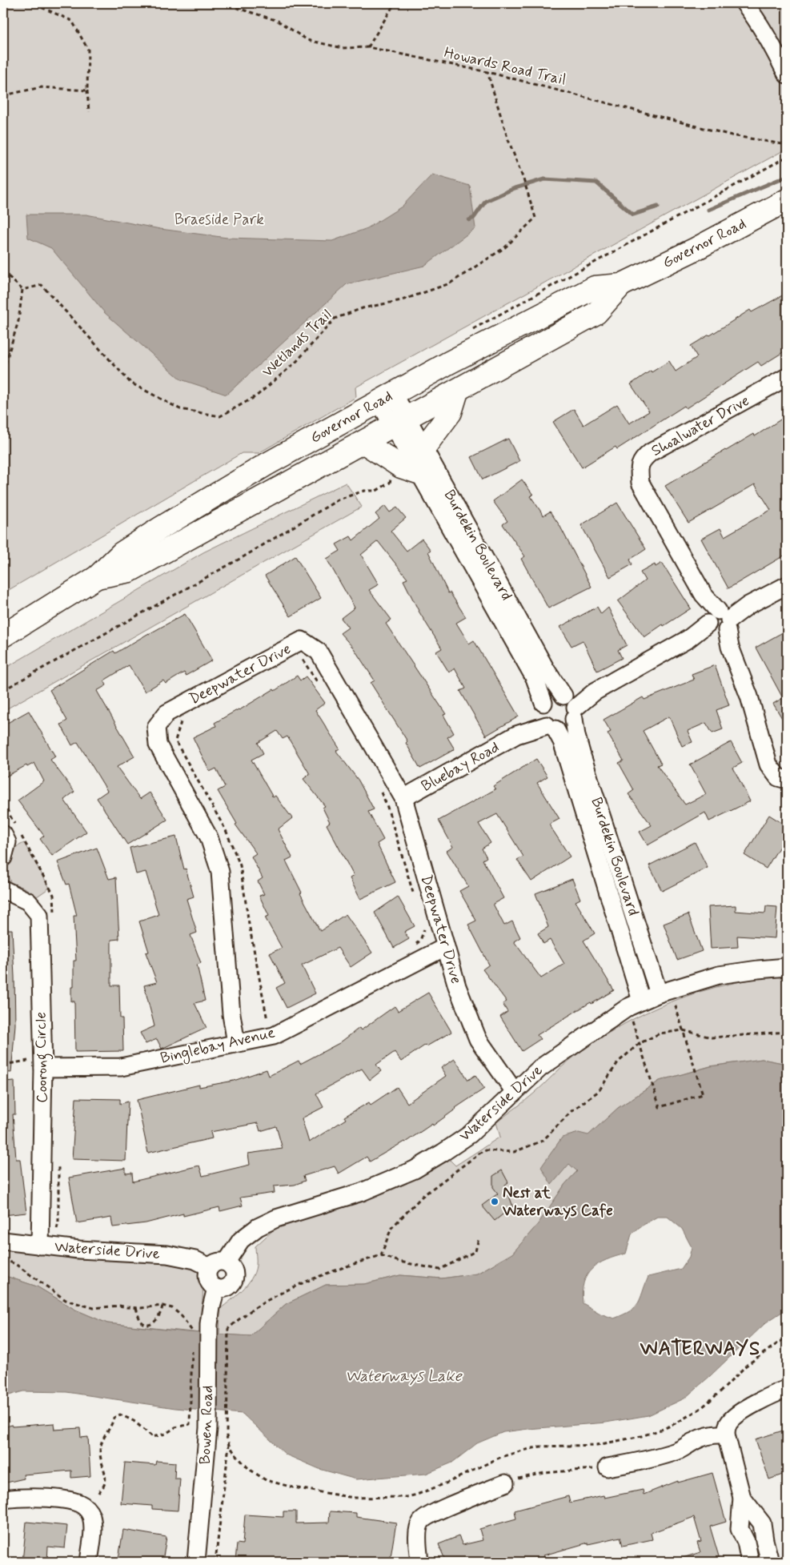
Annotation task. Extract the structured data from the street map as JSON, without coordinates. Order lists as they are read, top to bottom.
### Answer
{
  "streets": {
    "main road": ["Governor Road"],
    "street": [
      "Shoalwater Drive",
      "Burdekin Boulevard",
      "Deepwater Drive",
      "Bluebay Road",
      "Binglebay Avenue",
      "Coorong Circle",
      "Waterside Drive",
      "Bowen Road"
    ],
    "path": ["Howards Road Trail", "Wetlands Trail"]
  },
  "crossings": [
    ["Howards Road Trail", "Wetlands Trail"],
    ["Governor Road", "Burdekin Boulevard"],
    ["Burdekin Boulevard", "Bluebay Road"],
    ["Burdekin Boulevard", "Waterside Drive"],
    ["Deepwater Drive", "Bluebay Road"],
    ["Deepwater Drive", "Binglebay Avenue"],
    ["Deepwater Drive", "Waterside Drive"],
    ["Binglebay Avenue", "Coorong Circle"],
    ["Coorong Circle", "Waterside Drive"],
    ["Waterside Drive", "Bowen Road"]
  ],
  "districts": ["WATERWAYS"],
  "water": ["Waterways Lake"],
  "parks": ["Braeside Park"],
  "places": ["Nest at Waterways Cafe"]
}
